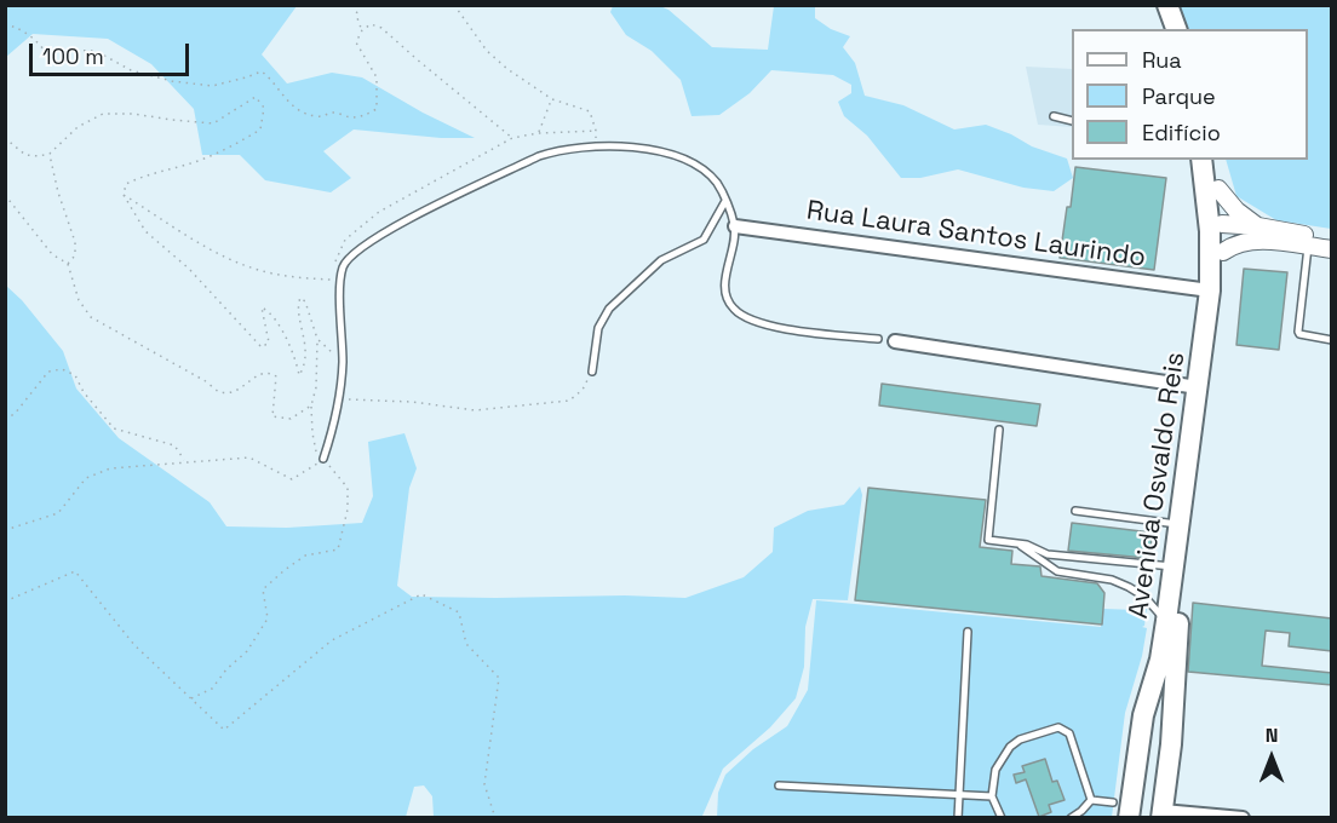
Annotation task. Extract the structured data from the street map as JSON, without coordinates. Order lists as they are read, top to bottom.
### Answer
{
  "streets": {
    "main road": ["Avenida Osvaldo Reis"],
    "street": ["Rua Laura Santos Laurindo"]
  },
  "crossings": [
    ["Rua Laura Santos Laurindo", "Avenida Osvaldo Reis"]
  ],
  "legend": ["Rua", "Parque", "Edifício"],
  "scale_bar": "100 m",
  "north": "top"
}
